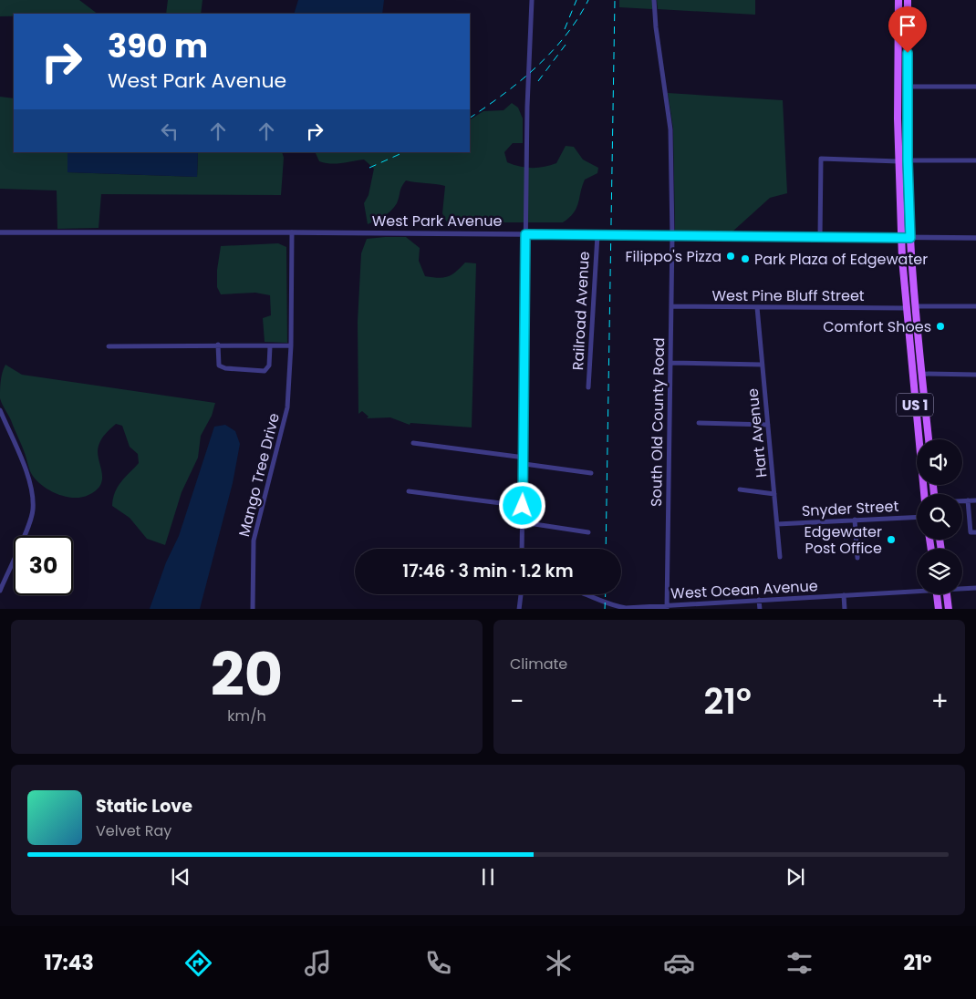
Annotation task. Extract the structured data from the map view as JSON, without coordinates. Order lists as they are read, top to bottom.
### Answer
{
  "streets": {
    "main road": ["US 1"],
    "street": [
      "West Park Avenue",
      "West Pine Bluff Street",
      "Railroad Avenue",
      "South Old County Road",
      "Hart Avenue",
      "Mango Tree Drive",
      "Snyder Street",
      "West Ocean Avenue"
    ]
  },
  "crossings": [
    ["West Park Avenue", "Railroad Avenue"],
    ["West Park Avenue", "US 1"],
    ["West Park Avenue", "South Old County Road"],
    ["West Park Avenue", "Mango Tree Drive"],
    ["West Pine Bluff Street", "US 1"],
    ["West Pine Bluff Street", "South Old County Road"],
    ["West Pine Bluff Street", "Hart Avenue"],
    ["South Old County Road", "West Ocean Avenue"],
    ["Hart Avenue", "Snyder Street"]
  ],
  "places": [
    "Filippo's Pizza",
    "Park Plaza of Edgewater",
    "Comfort Shoes",
    "Edgewater Post Office"
  ],
  "page": {
    "turn": ["390 m", "West Park Avenue"],
    "limit": "30",
    "trip": "17:46 · 3 min · 1.2 km",
    "tile": [
      ["20", "km/h"],
      "Climate"
    ],
    "heat": ["−", "21°", "+"],
    "song": ["Static Love", "Velvet Ray"],
    "tabs": ["17:43", "21°"]
  }
}
